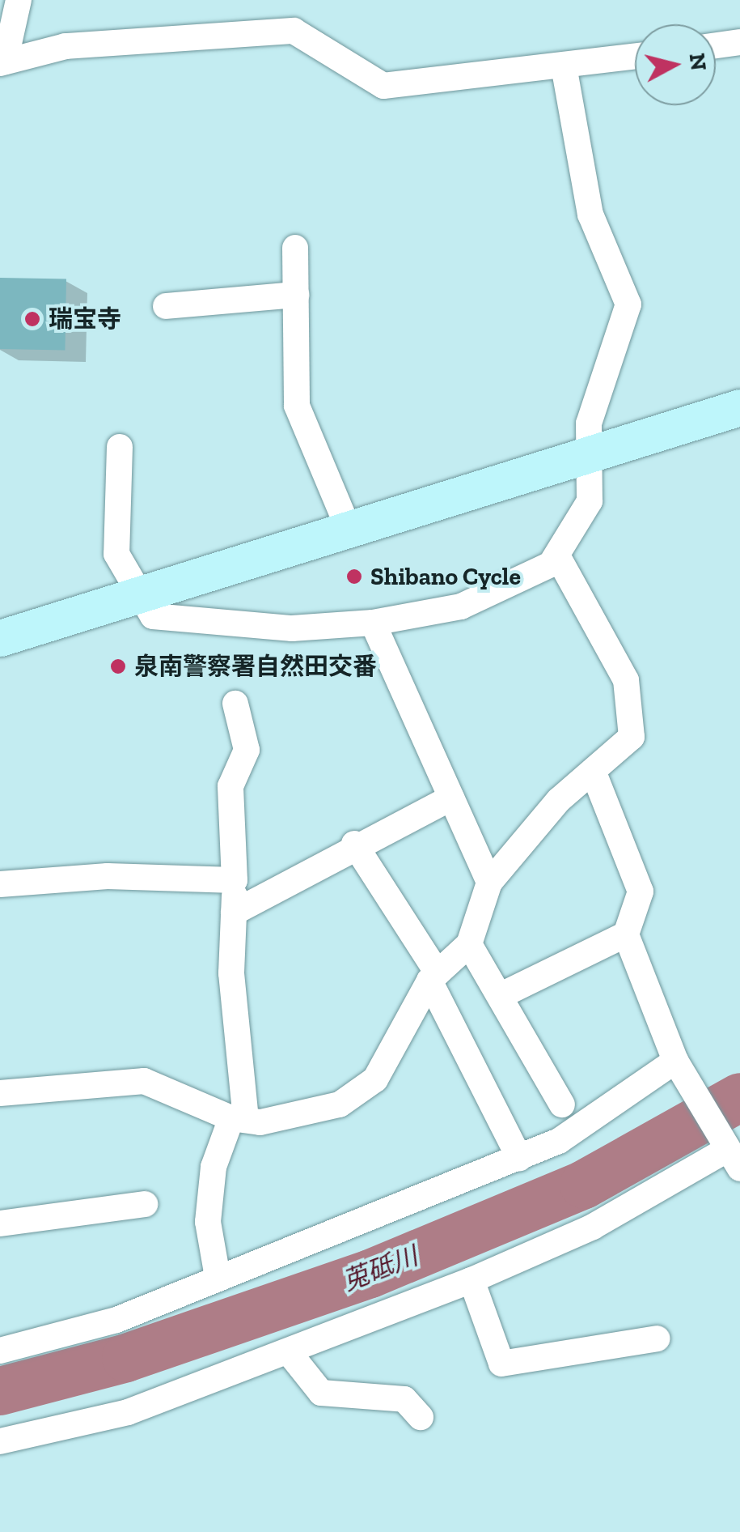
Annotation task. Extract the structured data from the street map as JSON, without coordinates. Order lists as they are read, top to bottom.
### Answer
{
  "water": ["莵砥川"],
  "places": ["瑞宝寺", "Shibano Cycle", "泉南警察署自然田交番"],
  "north": "right"
}
